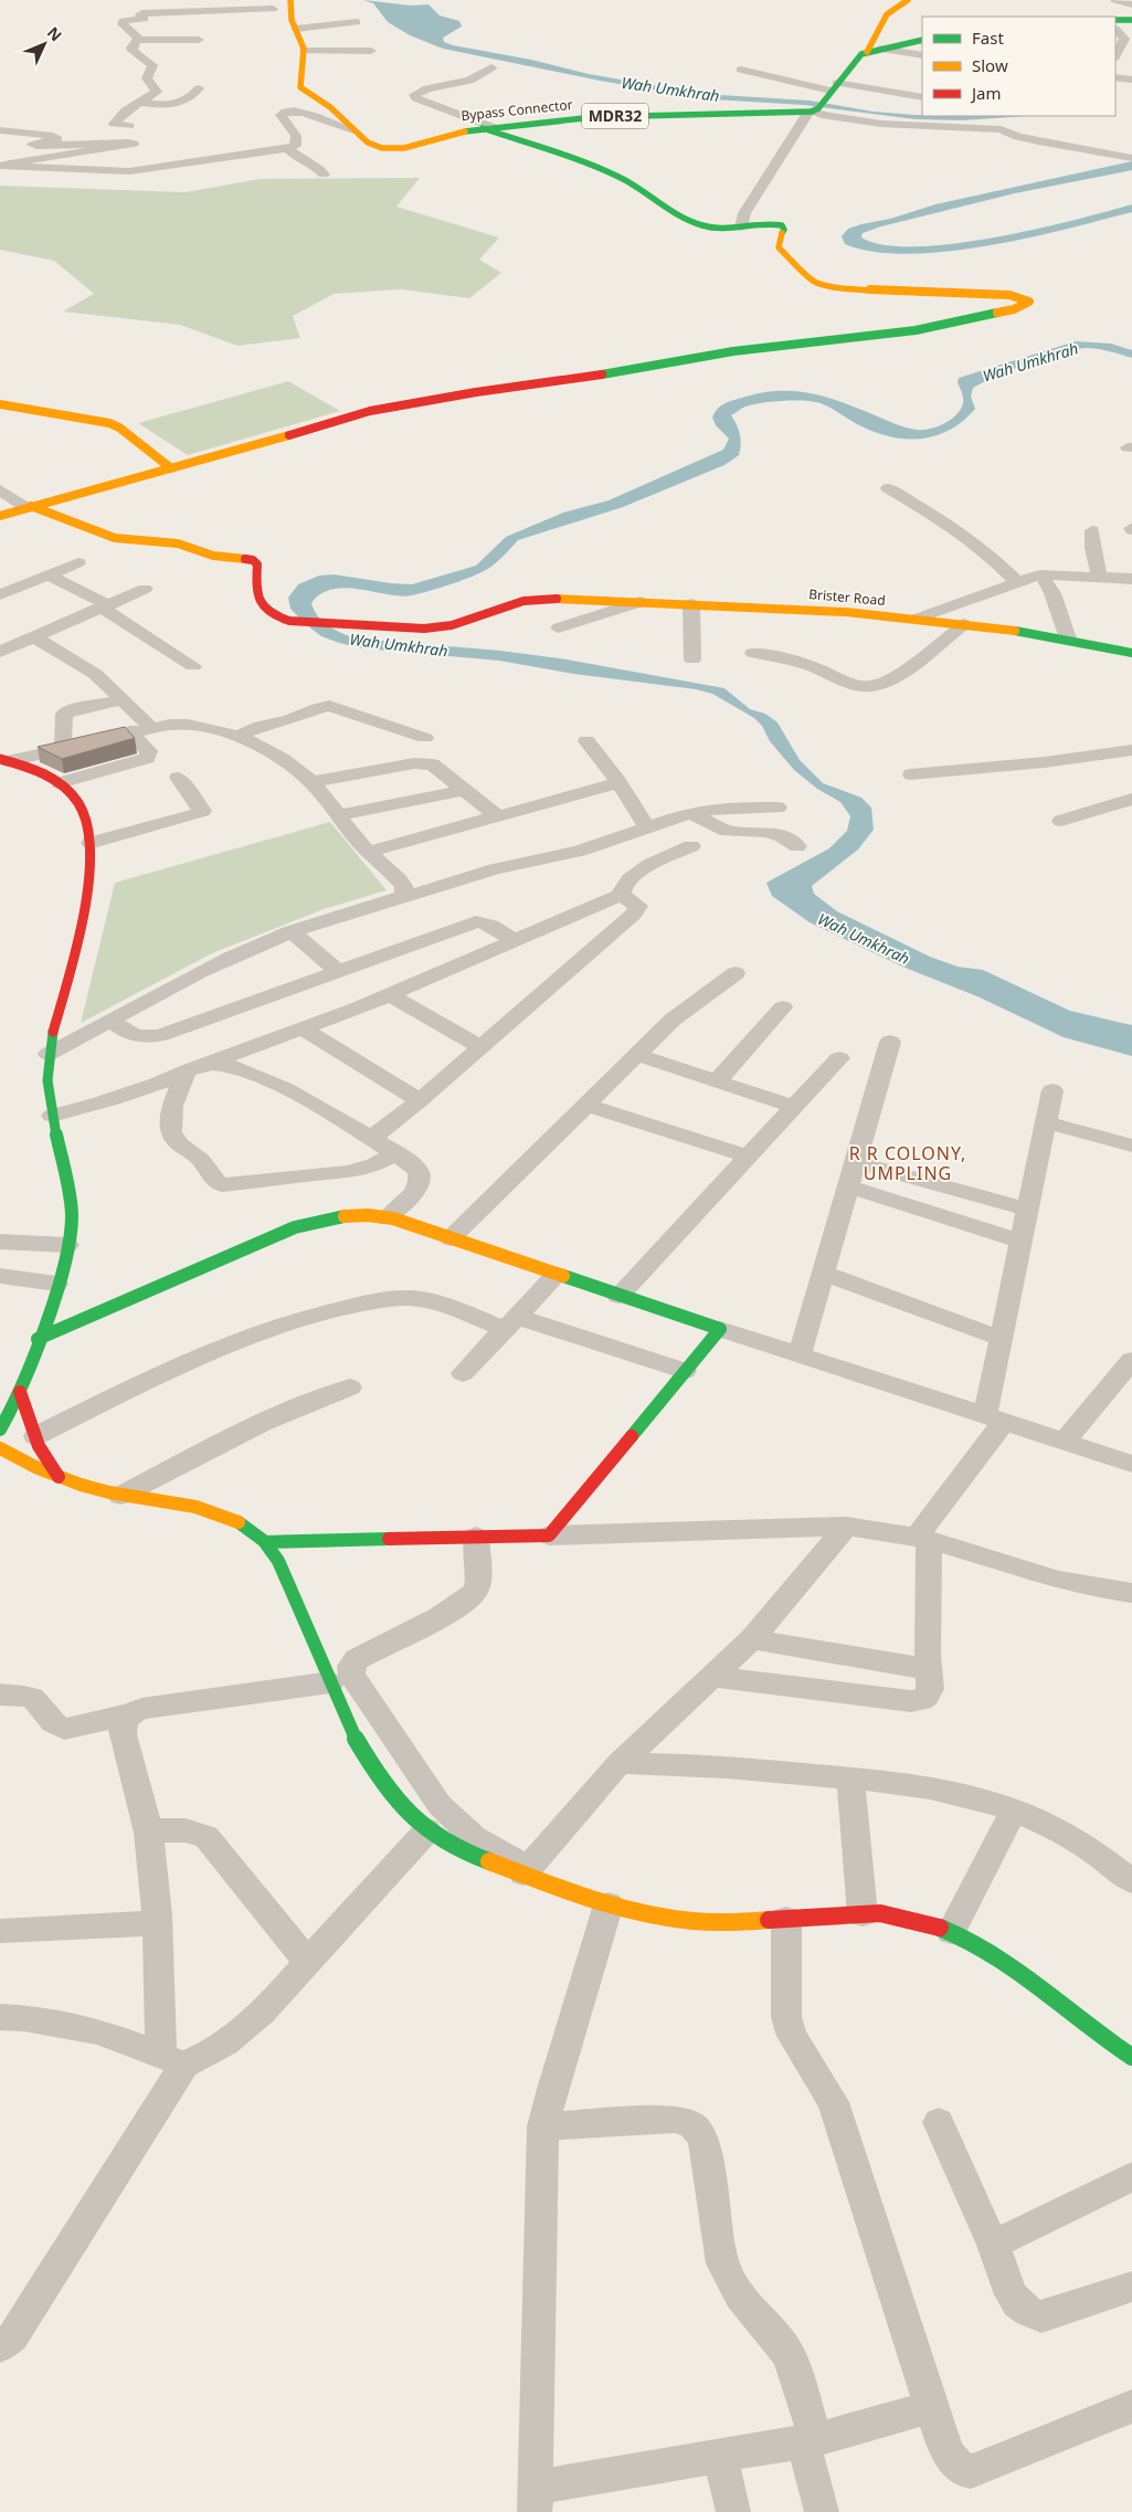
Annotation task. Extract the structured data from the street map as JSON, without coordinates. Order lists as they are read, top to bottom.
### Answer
{
  "streets": {
    "street": ["Bypass Connector", "MDR32", "Brister Road"]
  },
  "districts": ["R R COLONY, UMPLING"],
  "water": ["Wah Umkhrah"],
  "legend": ["Fast", "Slow", "Jam"],
  "north": "top right"
}
